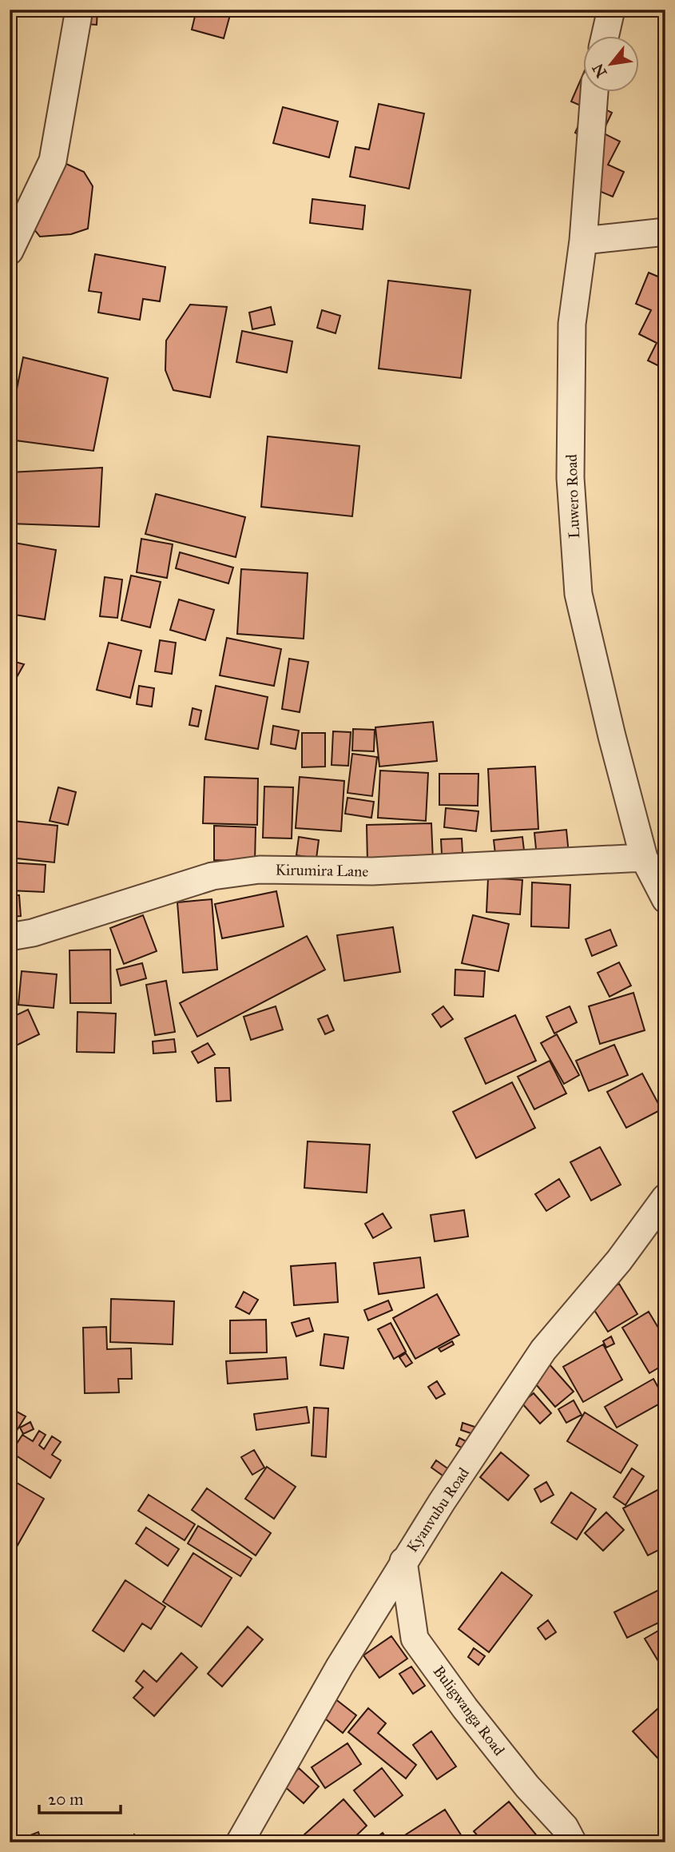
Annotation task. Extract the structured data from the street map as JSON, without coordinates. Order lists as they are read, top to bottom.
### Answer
{
  "streets": {
    "street": [
      "Luwero Road",
      "Kirumira Lane",
      "Kyanvubu Road",
      "Buligwanga Road"
    ]
  },
  "crossings": [
    ["Luwero Road", "Kirumira Lane"],
    ["Kyanvubu Road", "Buligwanga Road"]
  ],
  "scale_bar": "20 m",
  "north": "bottom left"
}
